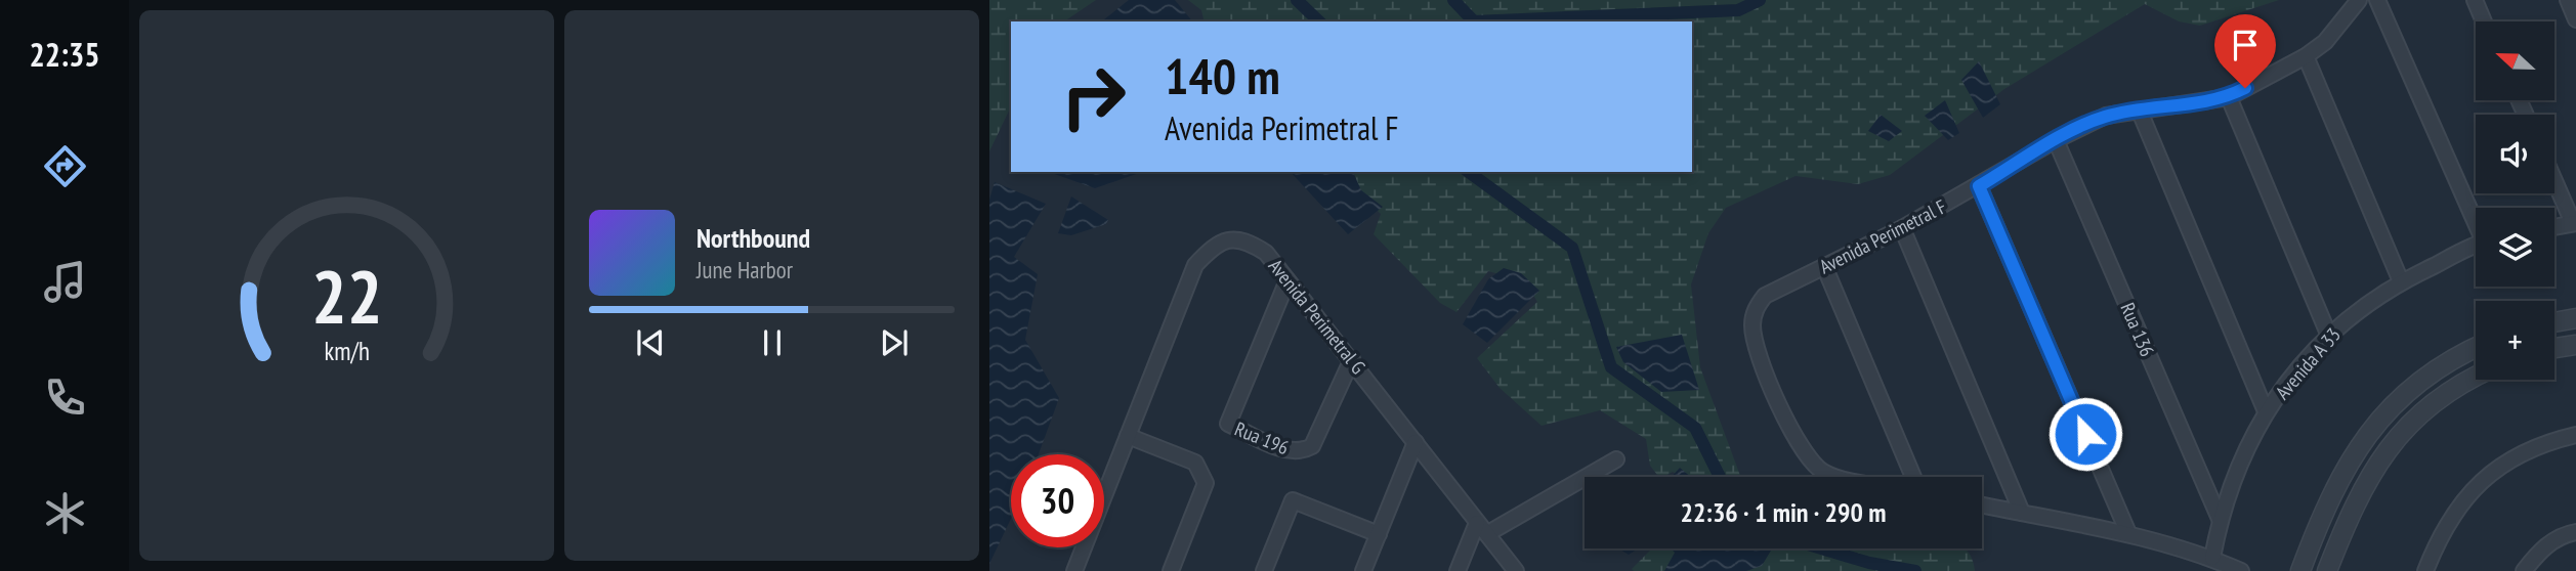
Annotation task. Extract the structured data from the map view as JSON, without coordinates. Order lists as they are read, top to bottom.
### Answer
{
  "streets": {
    "street": [
      "Avenida Perimetral F",
      "Avenida Perimetral G",
      "Rua 136",
      "Avenida A 33",
      "Rua 196"
    ]
  },
  "crossings": [
    ["Avenida Perimetral F", "Rua 136"],
    ["Avenida Perimetral G", "Rua 196"],
    ["Rua 136", "Avenida A 33"]
  ],
  "north": "left",
  "page": {
    "tabs": "22:35",
    "map_buttons": "+",
    "turn": ["140 m", "Avenida Perimetral F"],
    "song": ["Northbound", "June Harbor"],
    "limit": "30",
    "trip": "22:36 · 1 min · 290 m",
    "gauge": ["22", "km/h"]
  }
}
